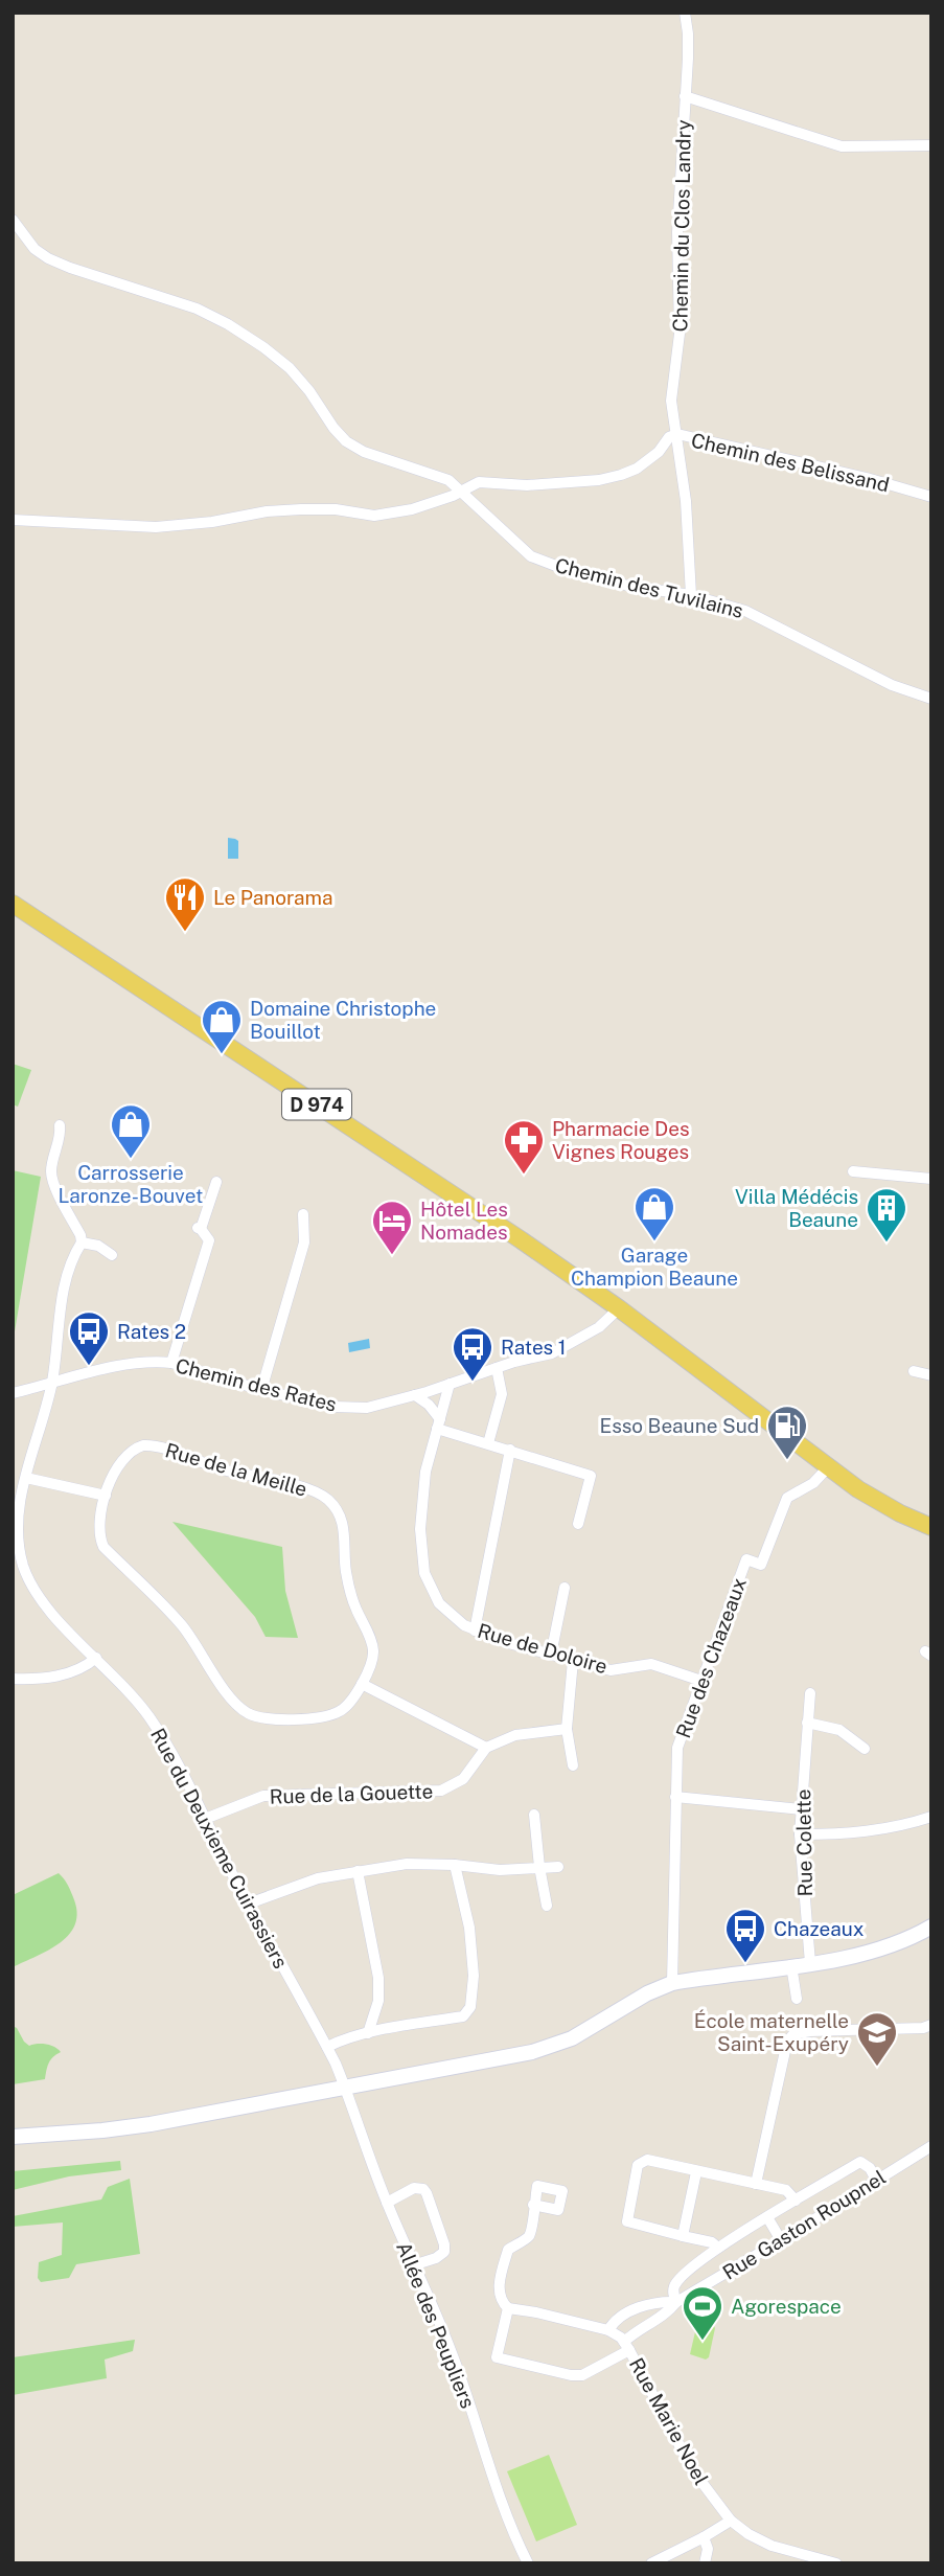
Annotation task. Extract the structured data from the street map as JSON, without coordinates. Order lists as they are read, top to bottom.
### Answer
{
  "streets": {
    "main road": ["D 974"],
    "street": [
      "Chemin du Clos Landry",
      "Chemin des Belissand",
      "Chemin des Tuvilains",
      "Chemin des Rates",
      "Rue de la Meille",
      "Rue de Doloire",
      "Rue des Chazeaux",
      "Rue de la Gouette",
      "Rue Colette",
      "Rue du Deuxieme Cuirassiers",
      "Rue Gaston Roupnel",
      "Allée des Peupliers",
      "Rue Marie Noel"
    ]
  },
  "crossings": [
    ["Chemin du Clos Landry", "Chemin des Belissand"],
    ["Chemin du Clos Landry", "Chemin des Tuvilains"],
    ["Chemin des Belissand", "Chemin des Tuvilains"],
    ["D 974", "Chemin des Rates"],
    ["D 974", "Rue des Chazeaux"],
    ["Chemin des Rates", "Rue de Doloire"],
    ["Chemin des Rates", "Rue du Deuxieme Cuirassiers"],
    ["Rue de Doloire", "Rue des Chazeaux"],
    ["Rue de la Gouette", "Rue du Deuxieme Cuirassiers"],
    ["Rue du Deuxieme Cuirassiers", "Allée des Peupliers"],
    ["Rue Gaston Roupnel", "Rue Marie Noel"]
  ],
  "places": {
    "restaurant": ["Le Panorama"],
    "shop": ["Domaine Christophe Bouillot", "Carrosserie Laronze-Bouvet", "Garage Champion Beaune"],
    "pharmacy": ["Pharmacie Des Vignes Rouges"],
    "building": ["Villa Médécis Beaune"],
    "hotel": ["Hôtel Les Nomades"],
    "bus stop": ["Rates 2", "Rates 1", "Chazeaux"],
    "fuel station": ["Esso Beaune Sud"],
    "school or university": ["École maternelle Saint-Exupéry"],
    "sports": ["Agorespace"]
  }
}
